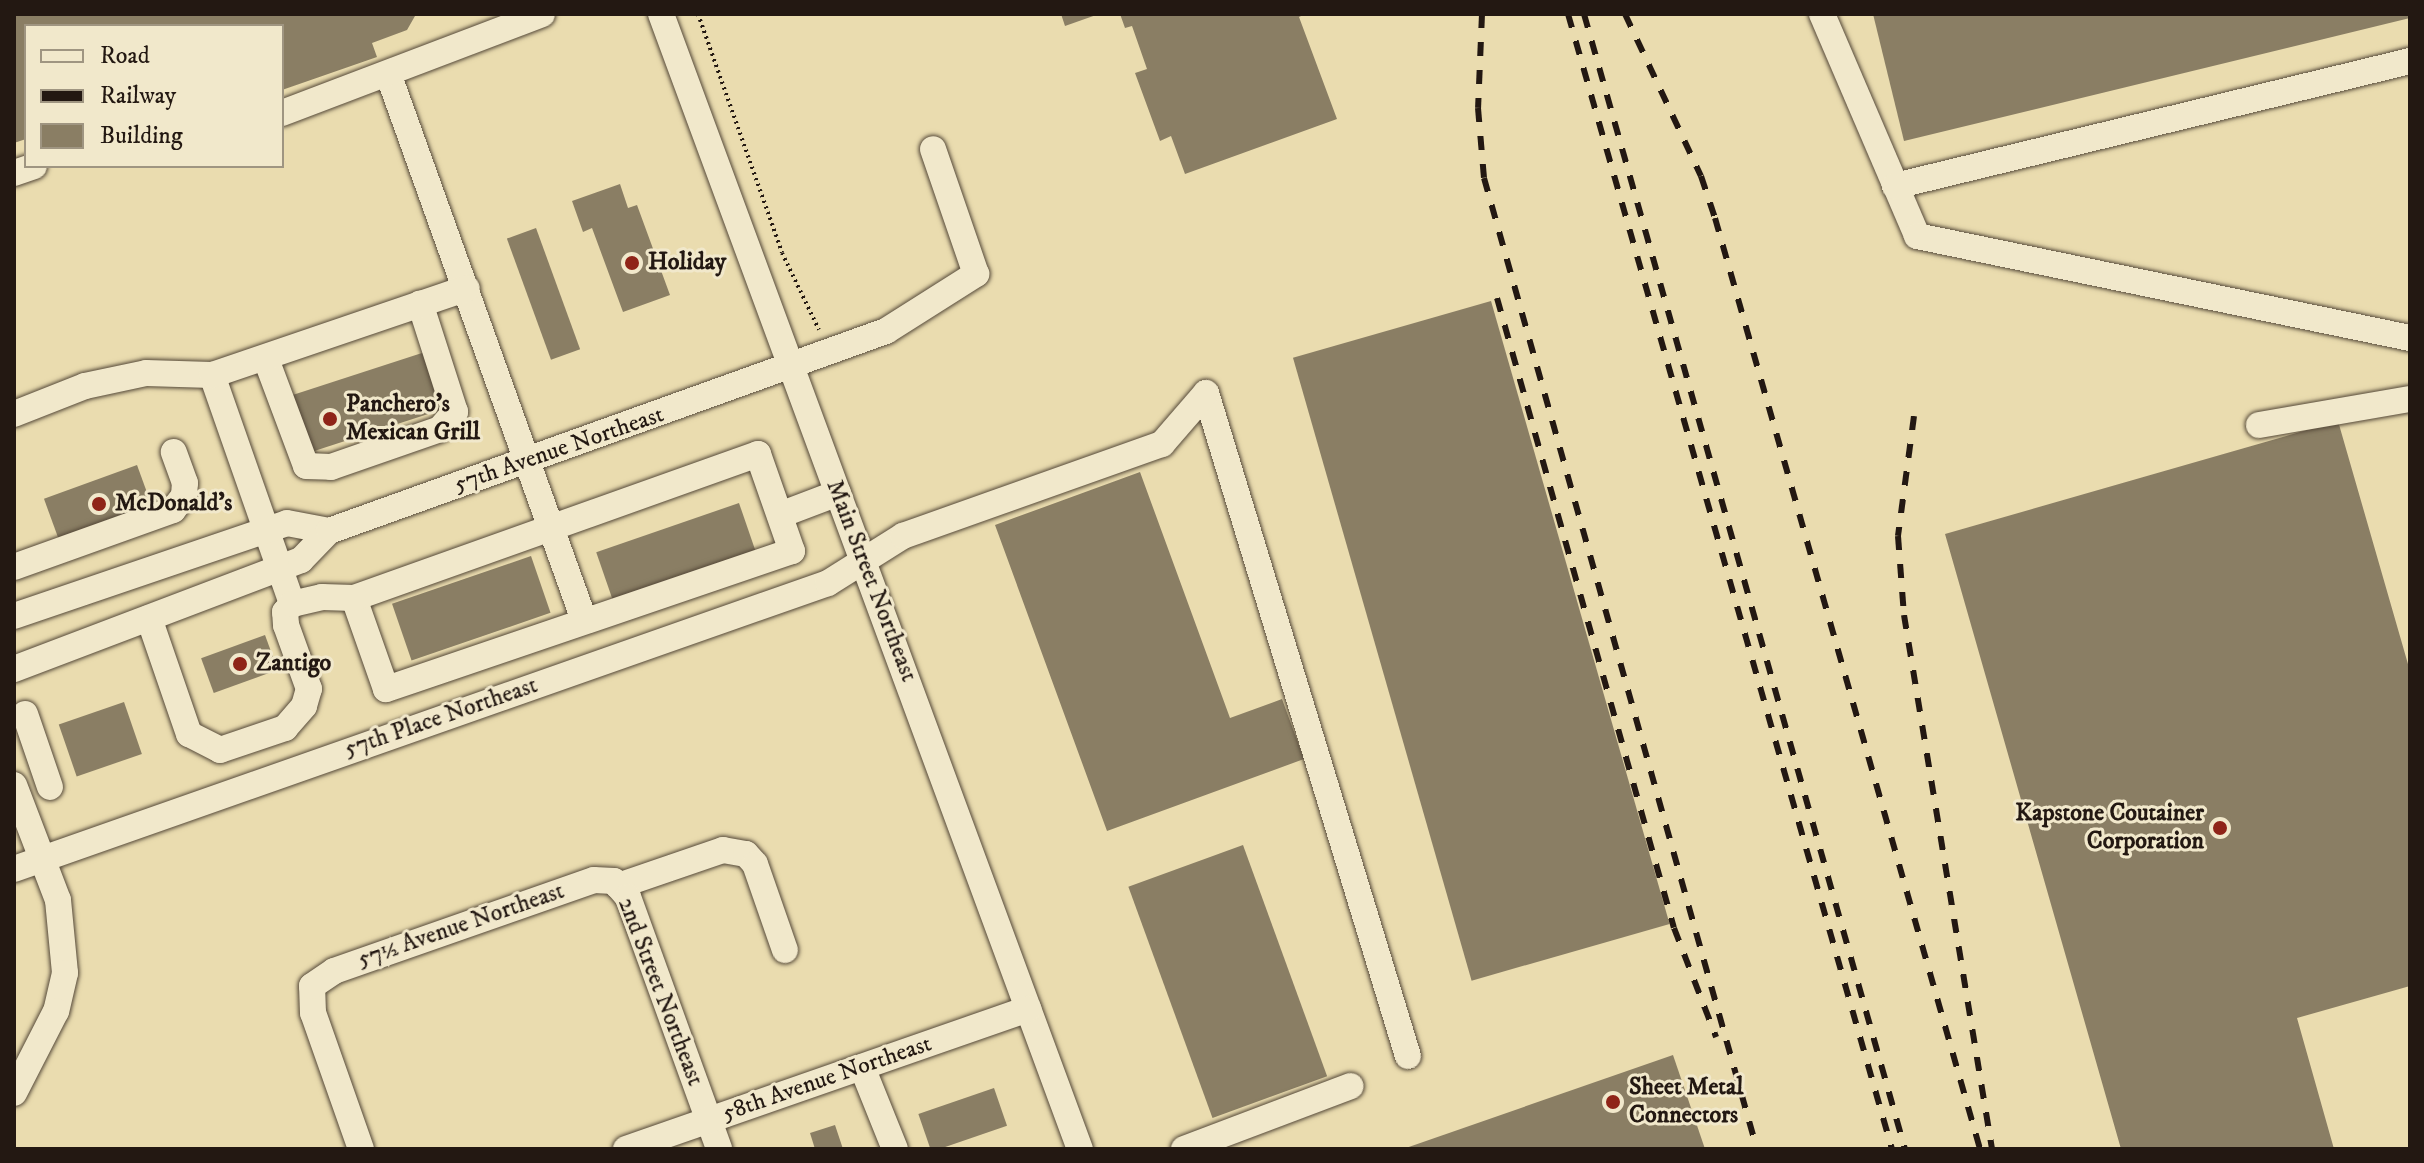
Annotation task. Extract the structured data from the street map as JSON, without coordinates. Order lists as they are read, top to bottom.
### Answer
{
  "streets": {
    "street": [
      "57th Avenue Northeast",
      "Main Street Northeast",
      "57th Place Northeast",
      "57½ Avenue Northeast",
      "2nd Street Northeast",
      "58th Avenue Northeast"
    ]
  },
  "crossings": [
    ["57th Avenue Northeast", "Main Street Northeast"],
    ["Main Street Northeast", "57th Place Northeast"],
    ["Main Street Northeast", "58th Avenue Northeast"],
    ["57½ Avenue Northeast", "2nd Street Northeast"],
    ["2nd Street Northeast", "58th Avenue Northeast"]
  ],
  "places": [
    "Holiday",
    "Panchero's Mexican Grill",
    "McDonald's",
    "Zantigo",
    "Kapstone Coutainer Corporation",
    "Sheet Metal Connectors"
  ],
  "legend": ["Road", "Railway", "Building"]
}
